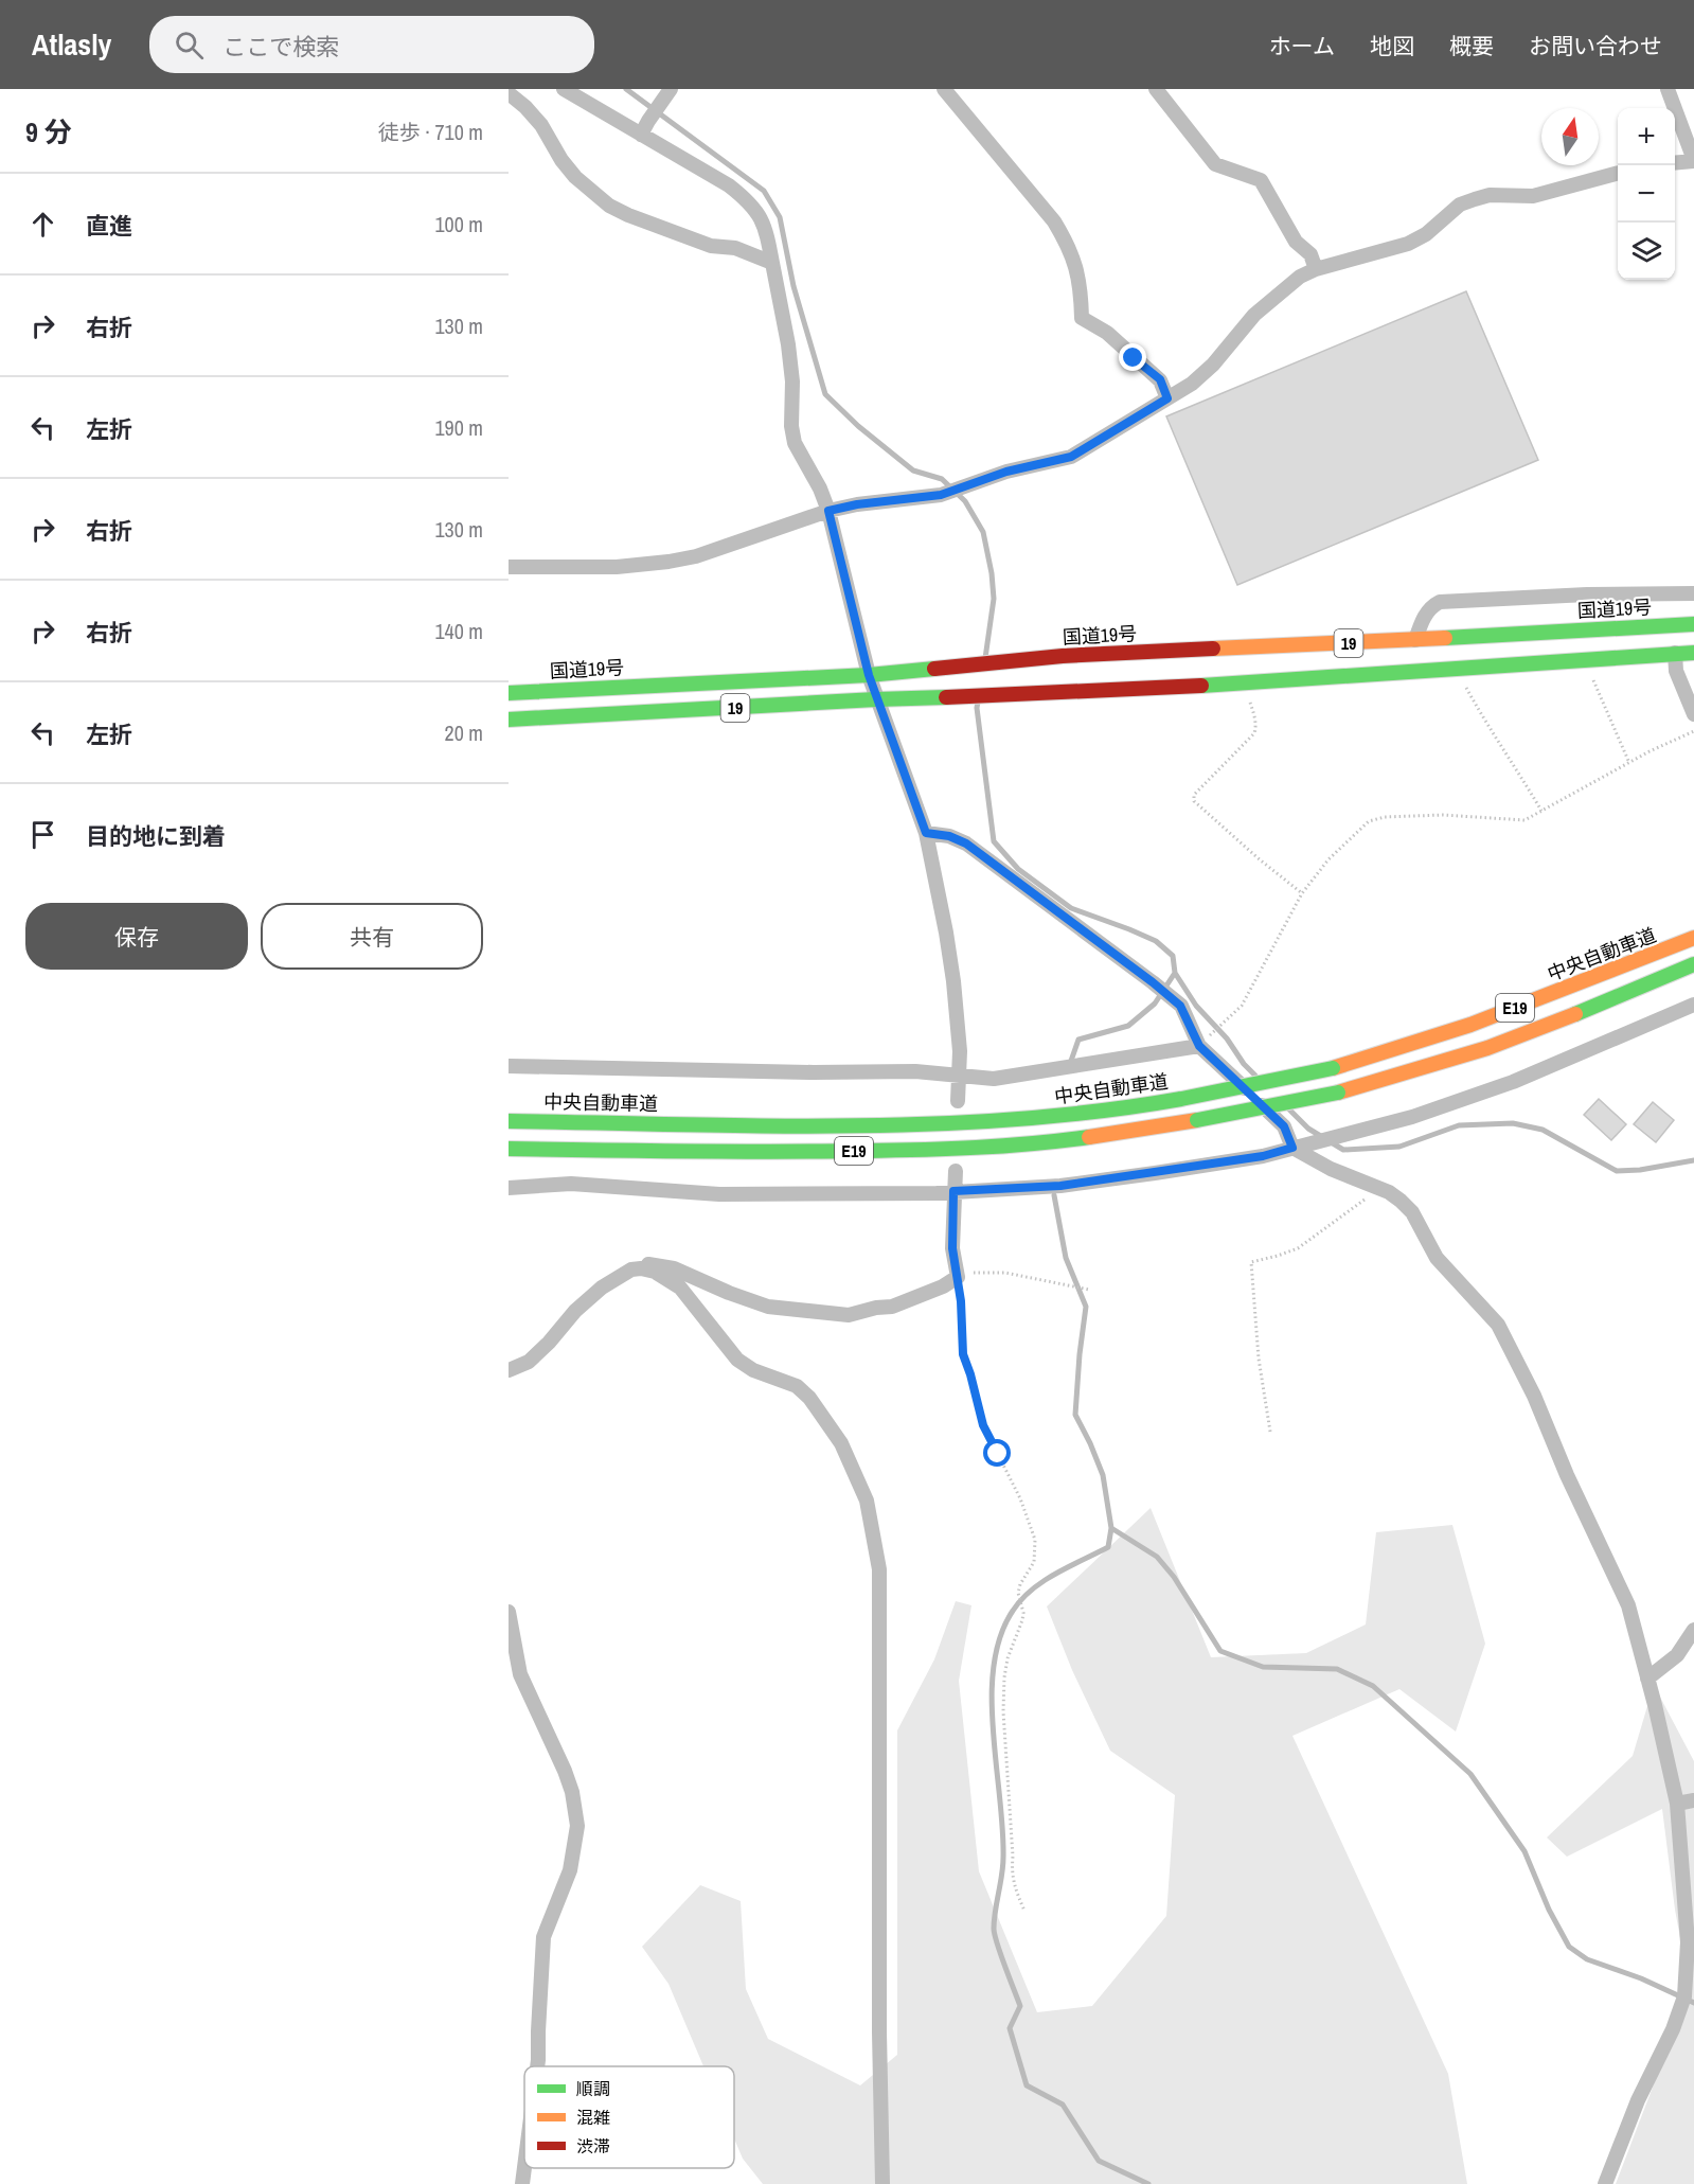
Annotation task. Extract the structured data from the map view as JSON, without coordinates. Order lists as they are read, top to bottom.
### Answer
{
  "streets": {
    "highway": [
      "国道19号",
      "19",
      "中央自動車道",
      "E19"
    ]
  },
  "legend": ["順調", "混雑", "渋滞"],
  "north": "top",
  "page": {
    "header": "Atlasly",
    "search": "ここで検索",
    "nav": [
      "ホーム",
      "地図",
      "概要",
      "お問い合わせ"
    ],
    "heading": ["9 分", "徒歩 · 710 m"],
    "map_buttons": ["+", "−"],
    "list": [
      ["直進", "100 m"],
      ["右折", "130 m"],
      ["左折", "190 m"],
      ["右折", "130 m"],
      ["右折", "140 m"],
      ["左折", "20 m"],
      "目的地に到着"
    ],
    "buttons": ["保存", "共有"]
  }
}
